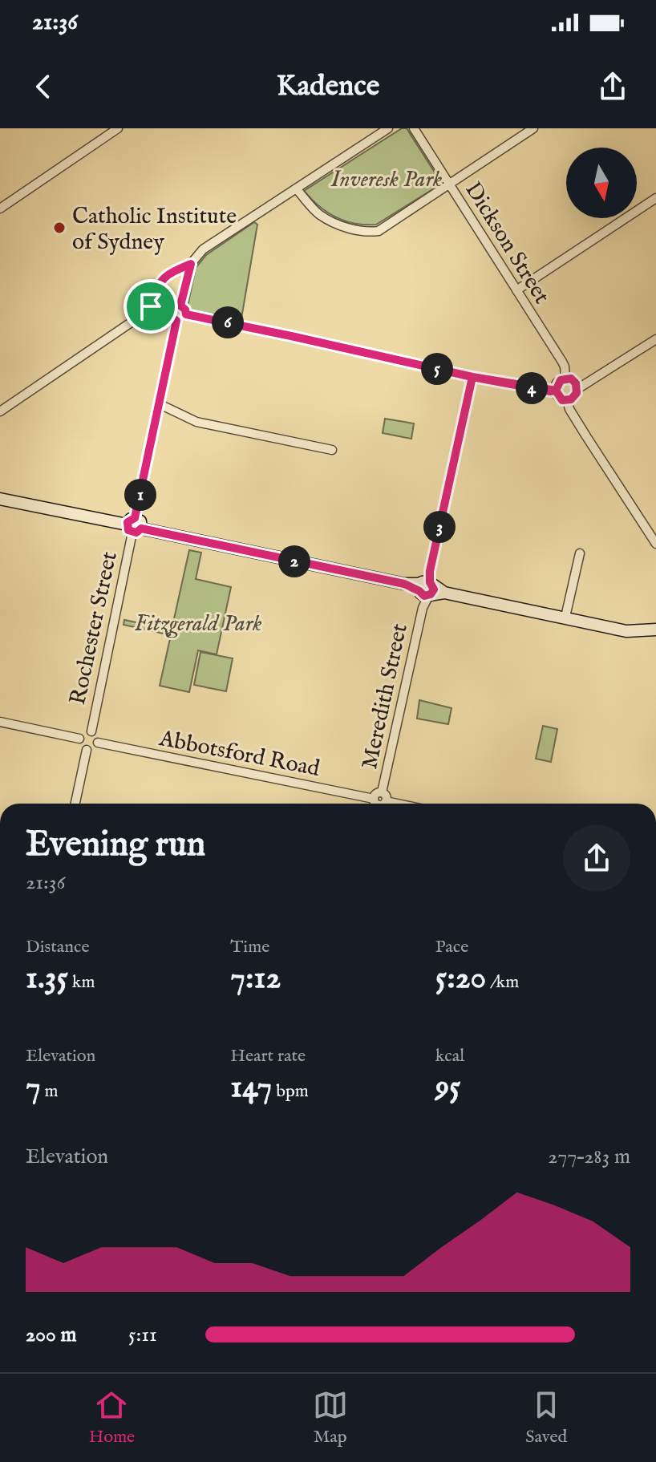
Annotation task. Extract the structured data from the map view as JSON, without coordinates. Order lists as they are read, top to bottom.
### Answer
{
  "streets": {
    "street": [
      "Dickson Street",
      "Rochester Street",
      "Meredith Street",
      "Abbotsford Road"
    ]
  },
  "crossings": [
    ["Rochester Street", "Abbotsford Road"],
    ["Meredith Street", "Abbotsford Road"]
  ],
  "parks": ["Inveresk Park", "Fitzgerald Park"],
  "places": ["Catholic Institute of Sydney"],
  "north": "bottom",
  "page": {
    "status": "21:36",
    "header": "Kadence",
    "pins": [
      "6",
      "5",
      "4",
      "1",
      "3",
      "2"
    ],
    "heading": ["Evening run", "21:36"],
    "stats": [
      ["Distance", "1.35 km"],
      ["Time", "7:12"],
      ["Pace", "5:20 /km"],
      ["Elevation", "7 m"],
      ["Heart rate", "147 bpm"],
      ["kcal", "95"]
    ],
    "chart": ["Elevation", "277–283 m"],
    "list": [
      {
        "name": "200 m",
        "note": "5:11"
      }
    ],
    "tabs": ["Home", "Map", "Saved"]
  }
}
